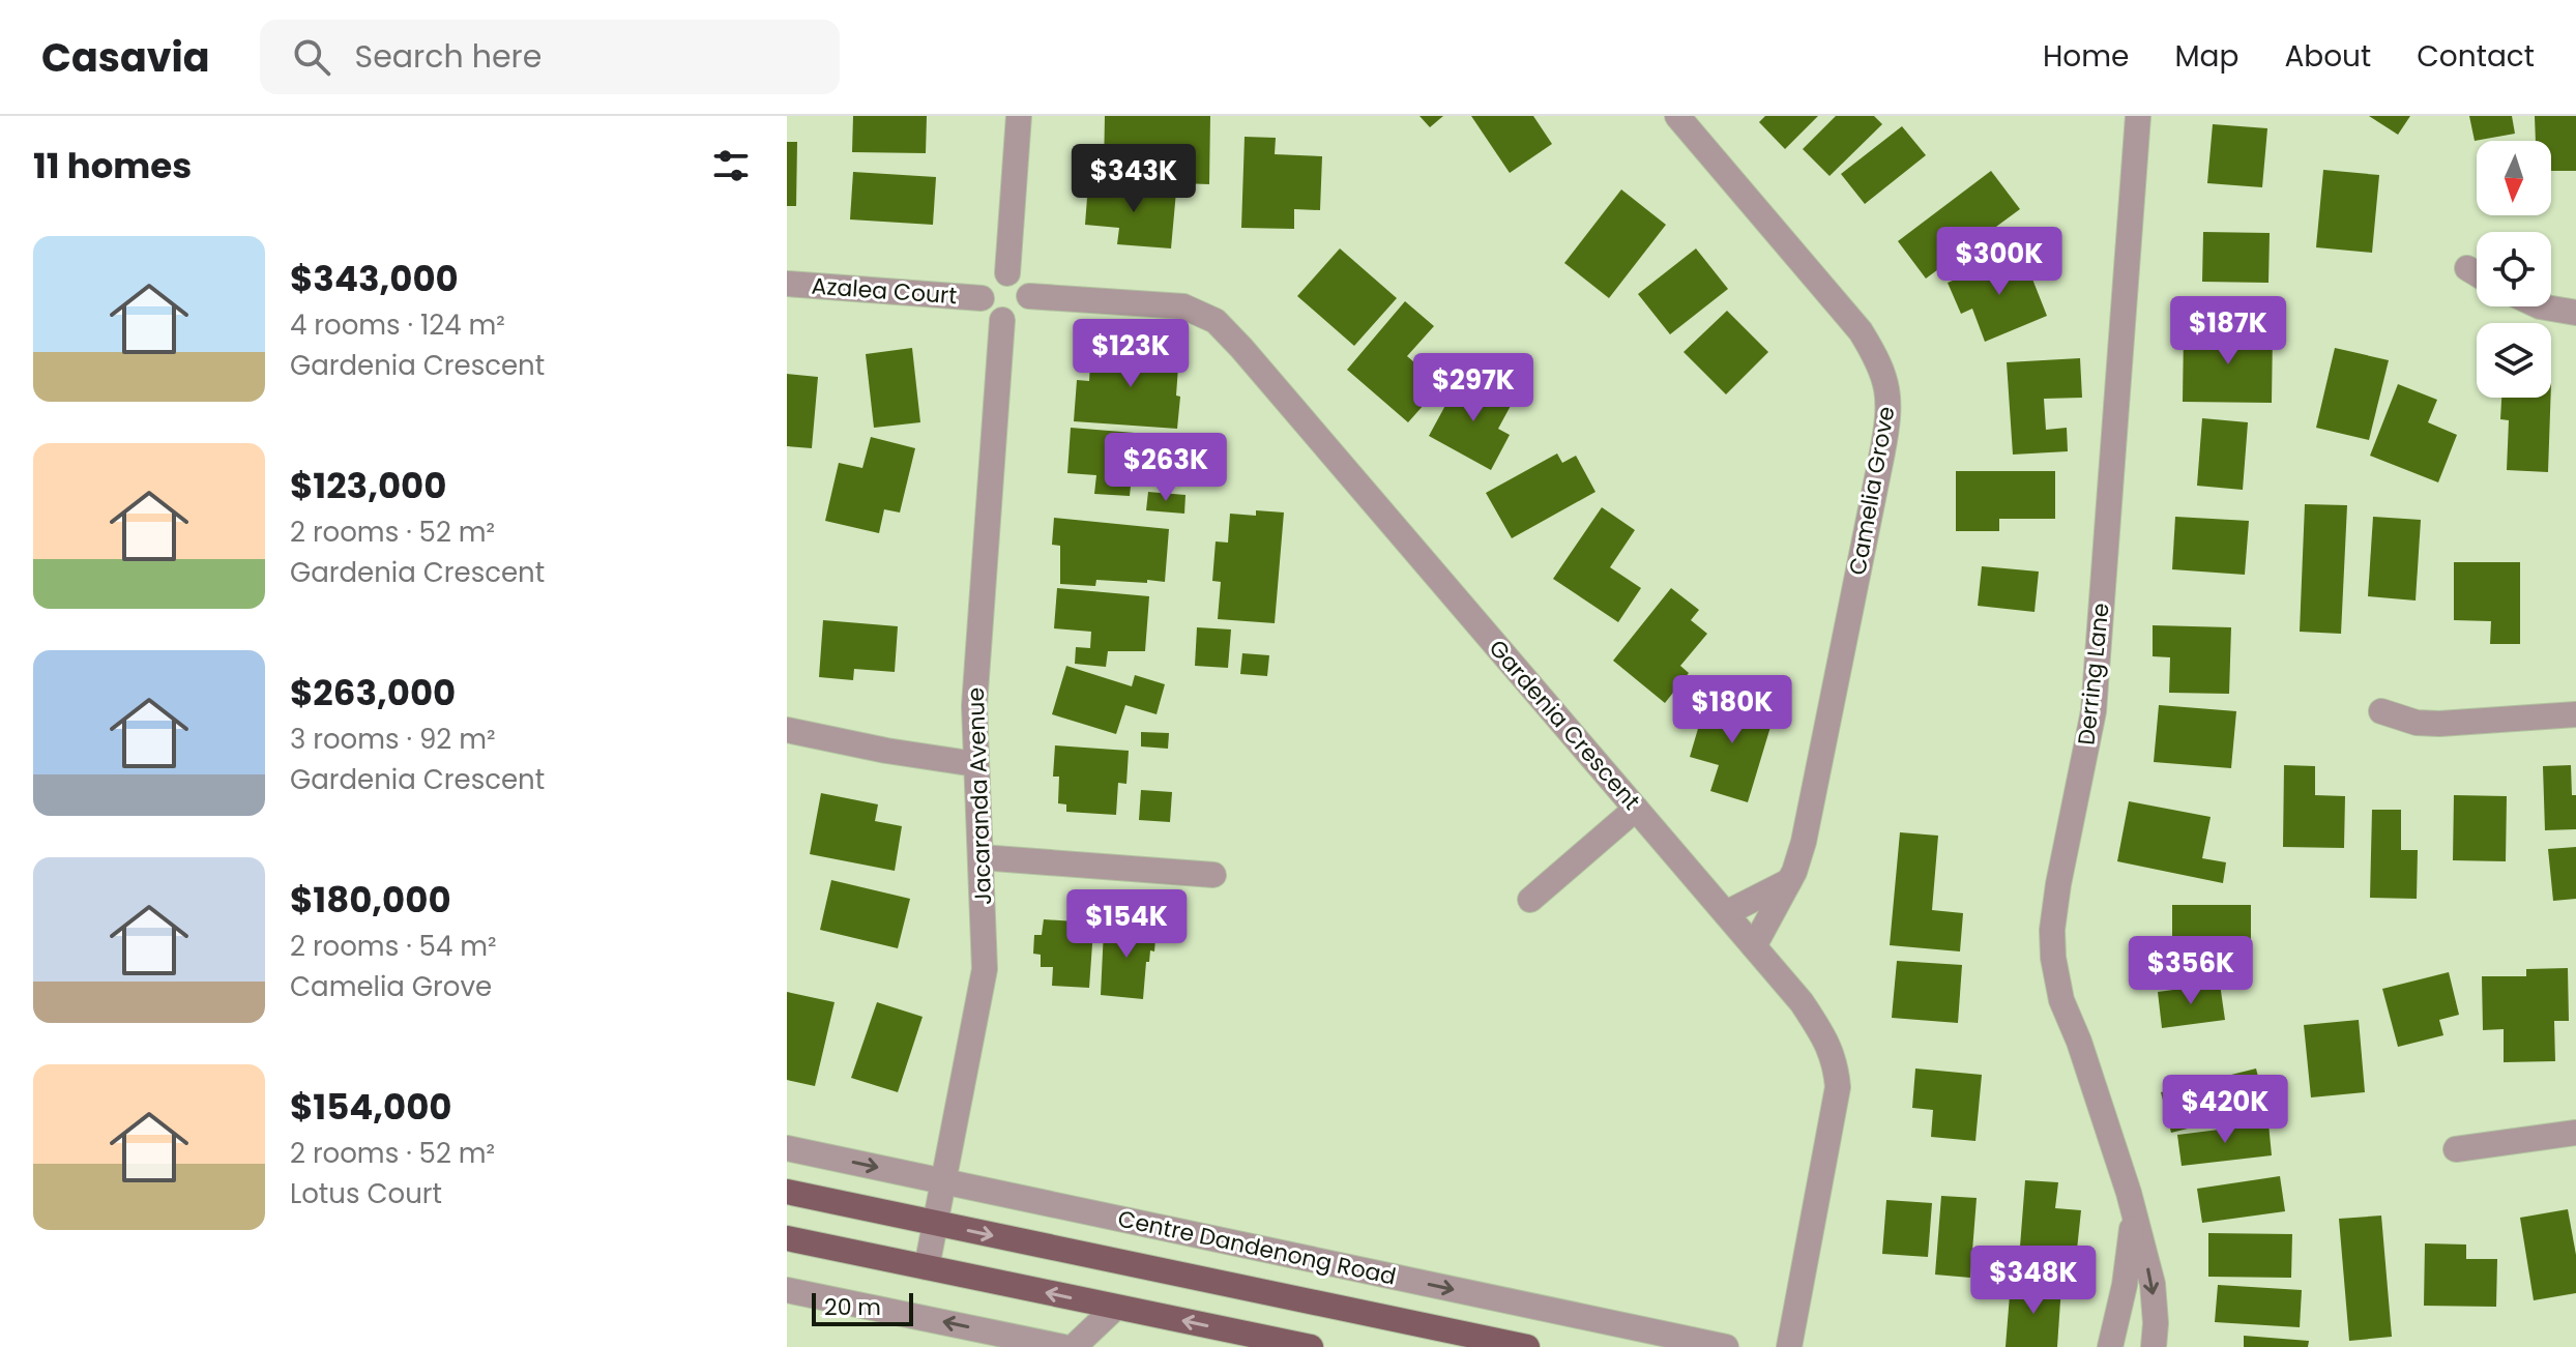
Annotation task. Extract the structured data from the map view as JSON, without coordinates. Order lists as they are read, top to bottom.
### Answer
{
  "streets": {
    "main road": ["Centre Dandenong Road"],
    "street": [
      "Azalea Court",
      "Camelia Grove",
      "Derring Lane",
      "Gardenia Crescent",
      "Jacaranda Avenue"
    ]
  },
  "crossings": [
    ["Azalea Court", "Gardenia Crescent"],
    ["Azalea Court", "Jacaranda Avenue"],
    ["Camelia Grove", "Gardenia Crescent"],
    ["Gardenia Crescent", "Jacaranda Avenue"],
    ["Jacaranda Avenue", "Centre Dandenong Road"]
  ],
  "one_way": ["Centre Dandenong Road"],
  "scale_bar": "20 m",
  "north": "bottom",
  "page": {
    "header": "Casavia",
    "search": "Search here",
    "nav": [
      "Home",
      "Map",
      "About",
      "Contact"
    ],
    "heading": "11 homes",
    "price": [
      "$343K",
      "$300K",
      "$187K",
      "$123K",
      "$297K",
      "$263K",
      "$180K",
      "$154K",
      "$356K",
      "$420K",
      "$348K"
    ],
    "list": [
      {
        "name": "$343,000",
        "note": "4 rooms · 124 m² · Gardenia Crescent"
      },
      {
        "name": "$123,000",
        "note": "2 rooms · 52 m² · Gardenia Crescent"
      },
      {
        "name": "$263,000",
        "note": "3 rooms · 92 m² · Gardenia Crescent"
      },
      {
        "name": "$180,000",
        "note": "2 rooms · 54 m² · Camelia Grove"
      },
      {
        "name": "$154,000",
        "note": "2 rooms · 52 m² · Lotus Court"
      }
    ],
    "scale": "20 m"
  }
}
